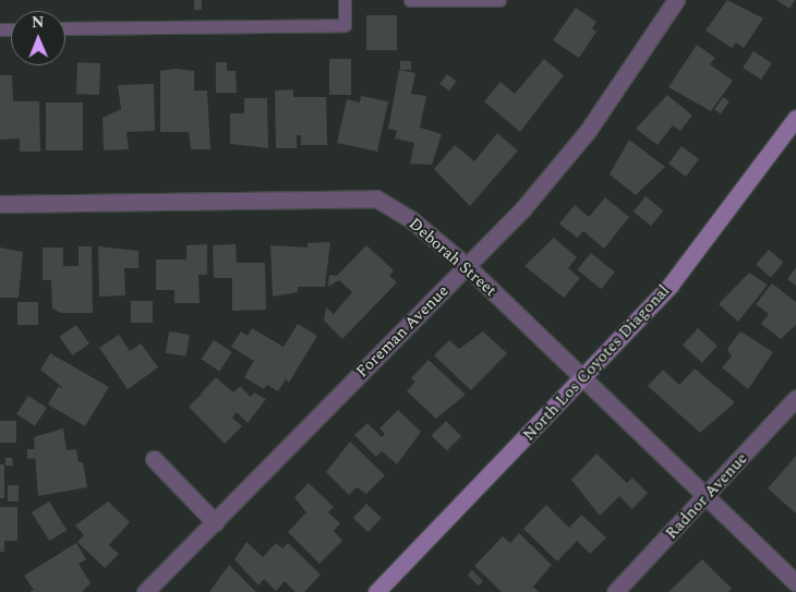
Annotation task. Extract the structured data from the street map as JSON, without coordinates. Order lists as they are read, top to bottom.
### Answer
{
  "streets": {
    "main road": ["North Los Coyotes Diagonal"],
    "street": ["Deborah Street", "Foreman Avenue", "Radnor Avenue"]
  },
  "crossings": [
    ["Deborah Street", "Foreman Avenue"],
    ["Deborah Street", "North Los Coyotes Diagonal"],
    ["Deborah Street", "Radnor Avenue"]
  ],
  "north": "top"
}
